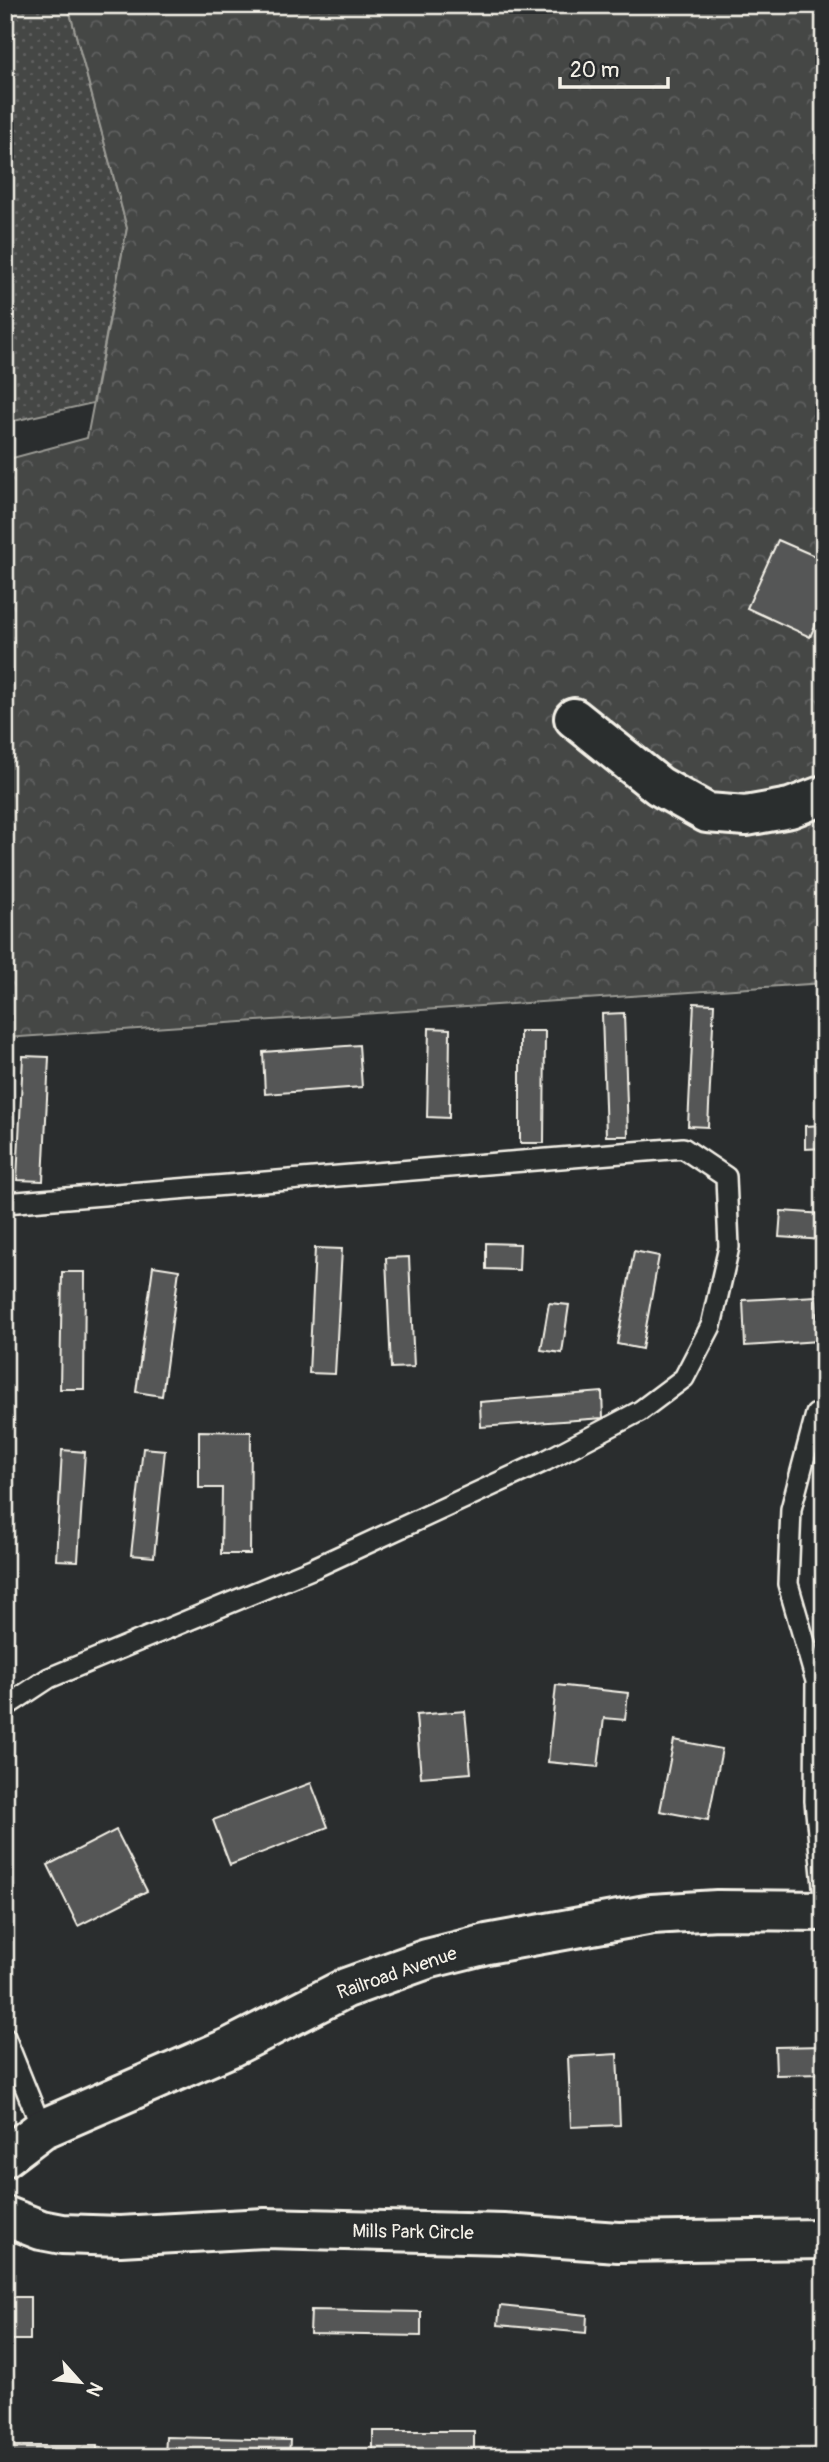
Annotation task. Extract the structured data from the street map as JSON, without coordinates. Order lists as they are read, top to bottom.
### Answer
{
  "streets": {
    "street": ["Railroad Avenue", "Mills Park Circle"]
  },
  "scale_bar": "20 m",
  "north": "bottom right"
}
